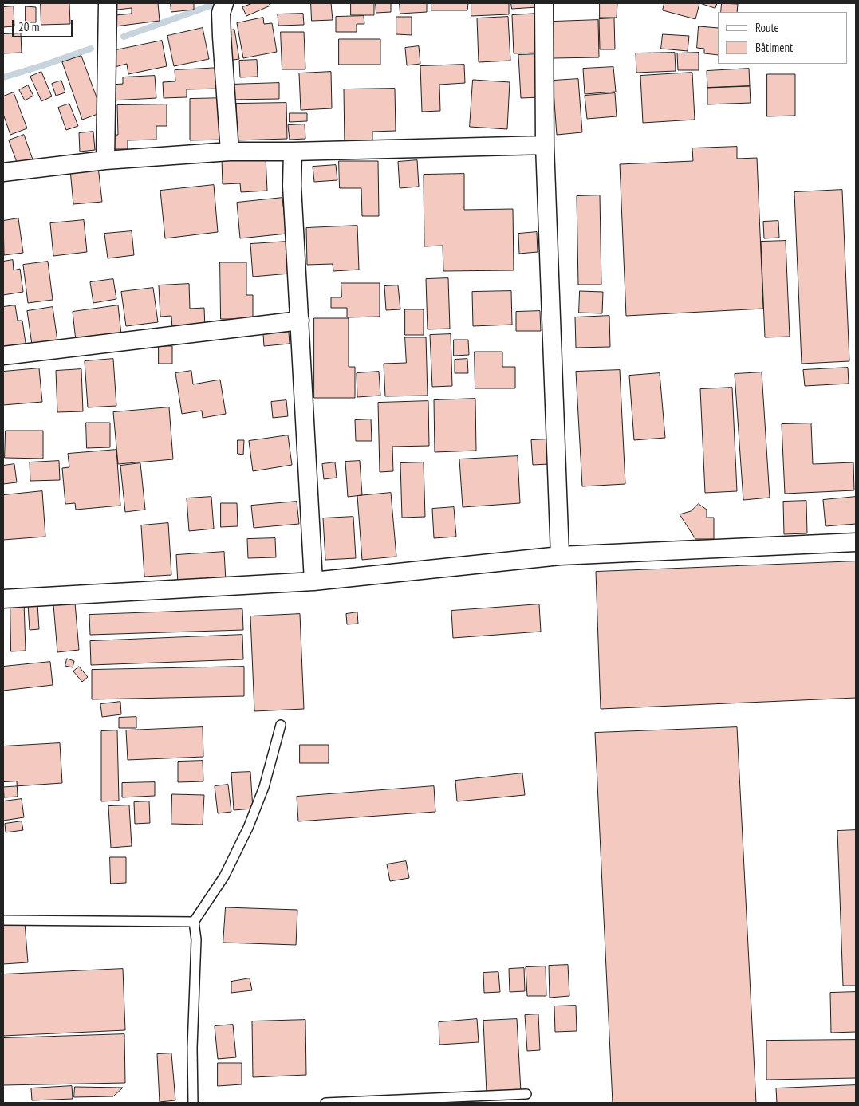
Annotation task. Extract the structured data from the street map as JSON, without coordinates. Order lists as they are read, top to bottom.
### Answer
{
  "legend": ["Route", "Bâtiment"],
  "scale_bar": "20 m"
}
